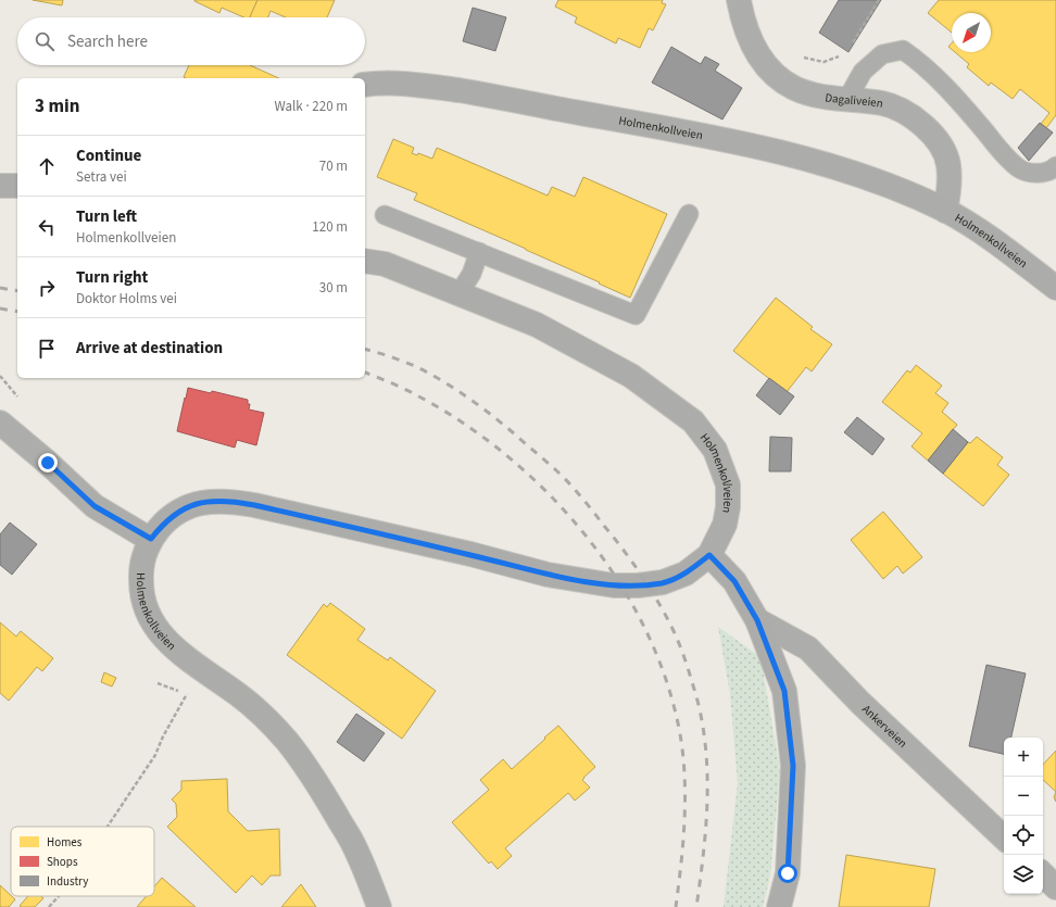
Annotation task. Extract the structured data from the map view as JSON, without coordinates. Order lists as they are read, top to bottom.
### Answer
{
  "streets": {
    "main road": ["Holmenkollveien"],
    "street": ["Dagaliveien", "Ankerveien"]
  },
  "crossings": [
    ["Dagaliveien", "Holmenkollveien"]
  ],
  "legend": ["Homes", "Shops", "Industry"],
  "north": "bottom left",
  "page": {
    "search": "Search here",
    "heading": ["3 min", "Walk · 220 m"],
    "list": [
      ["Continue", "Setra vei", "70 m"],
      ["Turn left", "Holmenkollveien", "120 m"],
      ["Turn right", "Doktor Holms vei", "30 m"],
      "Arrive at destination"
    ],
    "map_buttons": ["+", "−"]
  }
}
